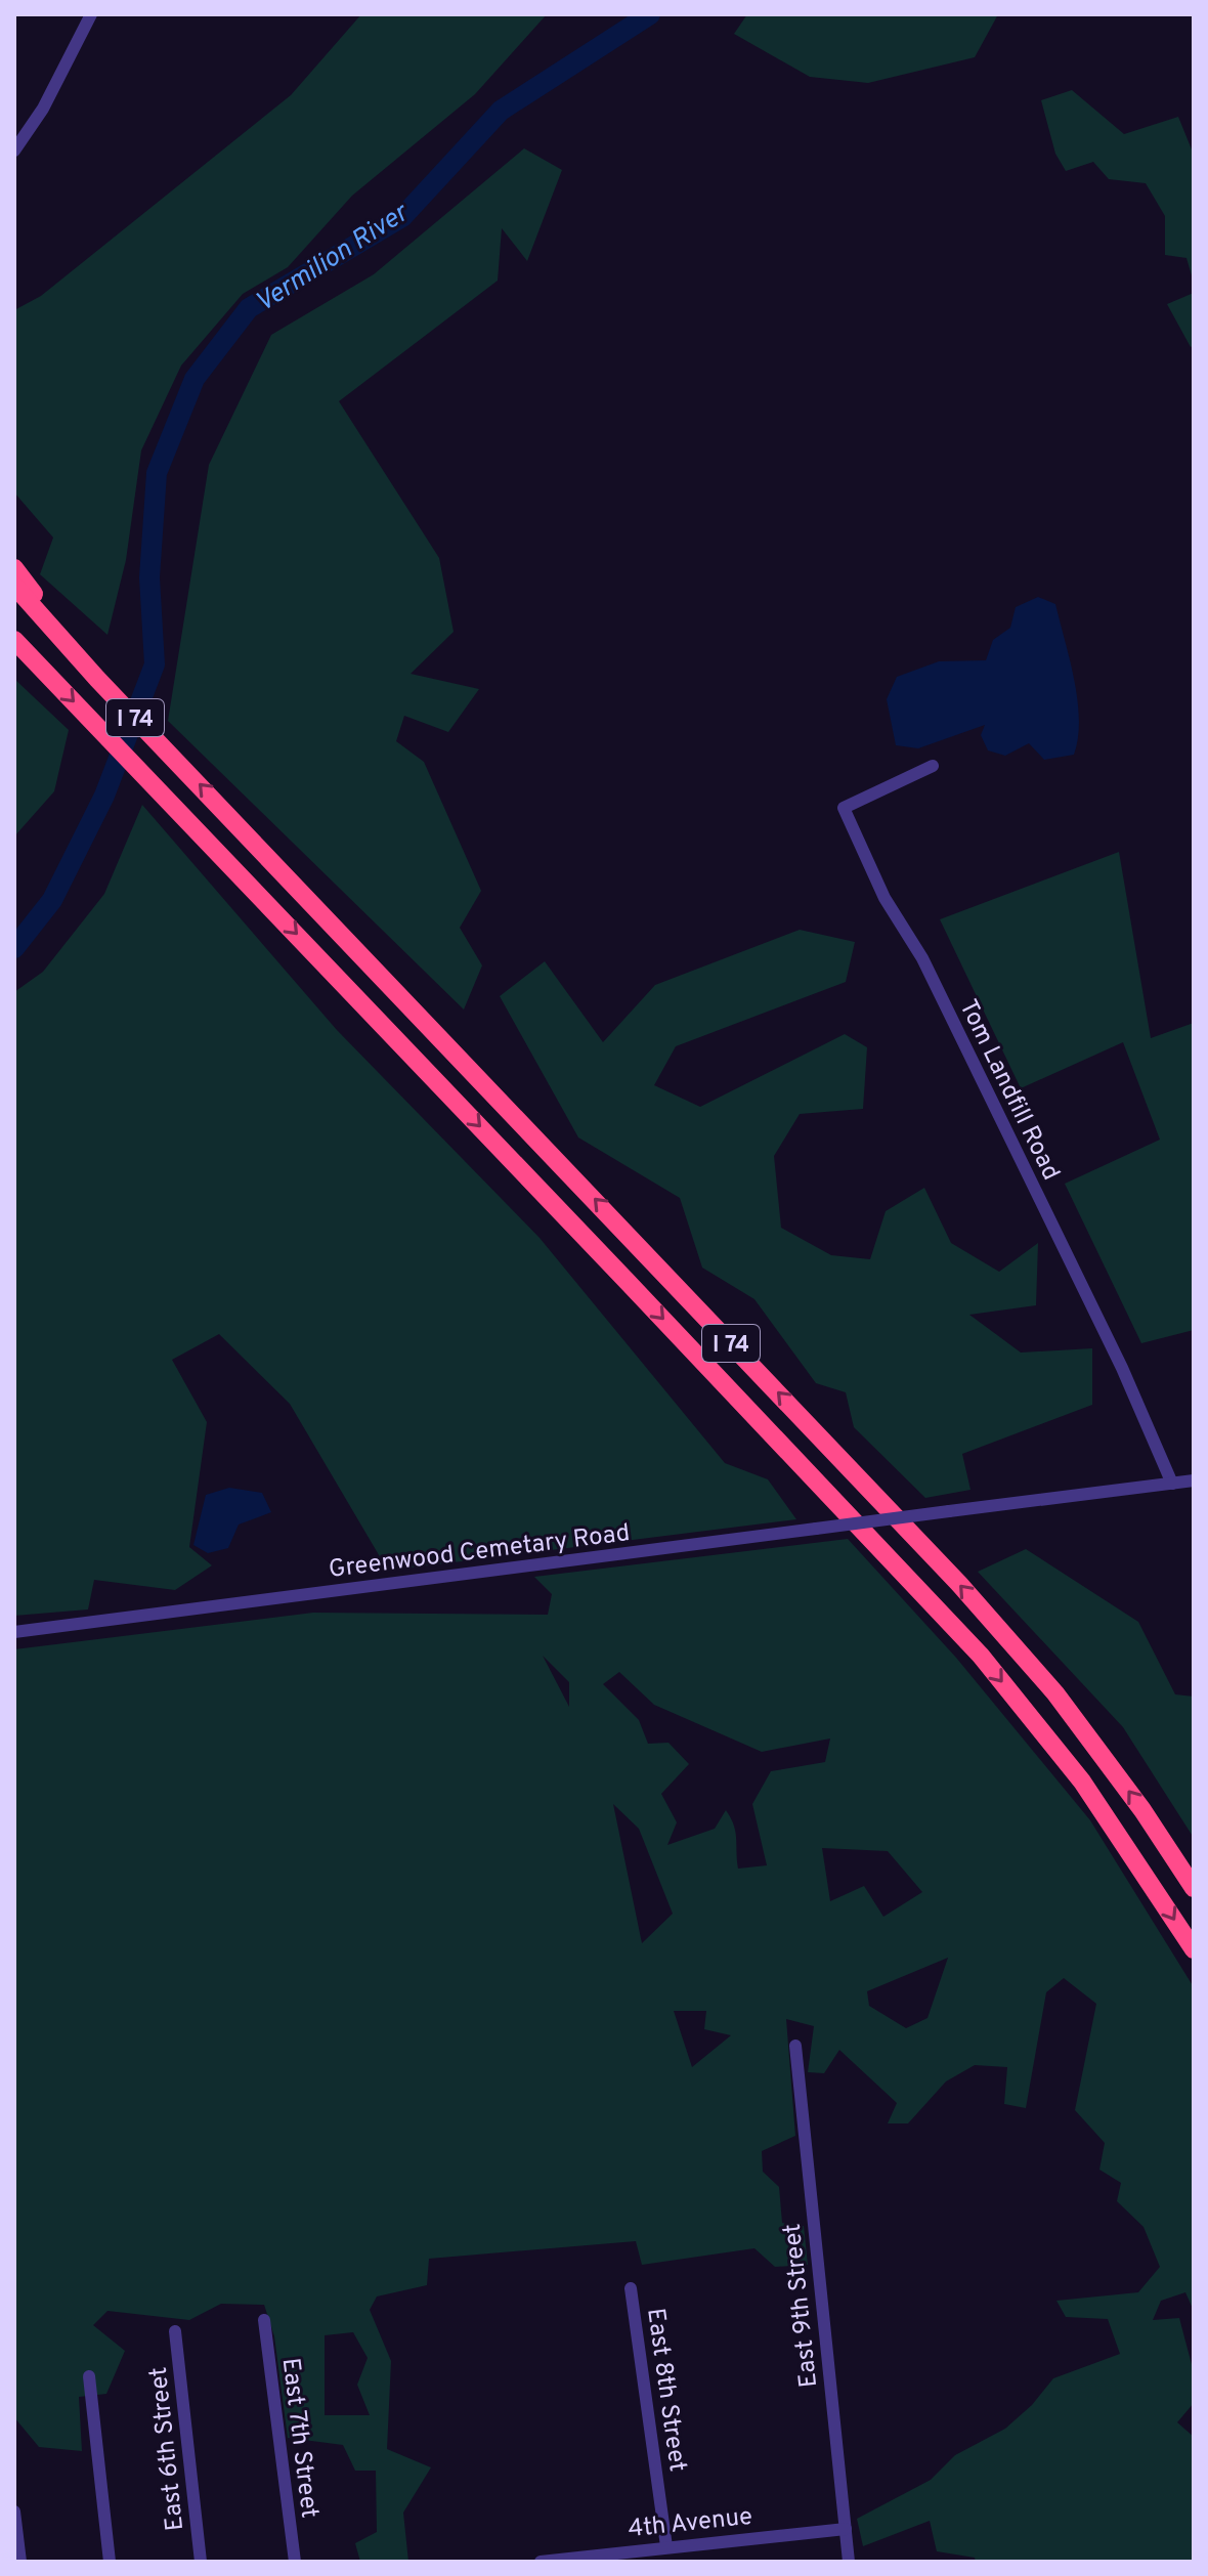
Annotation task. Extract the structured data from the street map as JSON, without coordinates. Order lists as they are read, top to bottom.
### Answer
{
  "streets": {
    "highway": ["I 74"],
    "street": [
      "Tom Landfill Road",
      "Greenwood Cemetary Road",
      "East 9th Street",
      "East 8th Street",
      "East 7th Street",
      "East 6th Street",
      "4th Avenue"
    ]
  },
  "crossings": [
    ["Tom Landfill Road", "Greenwood Cemetary Road"],
    ["East 9th Street", "4th Avenue"],
    ["East 8th Street", "4th Avenue"]
  ],
  "water": ["Vermilion River"]
}
